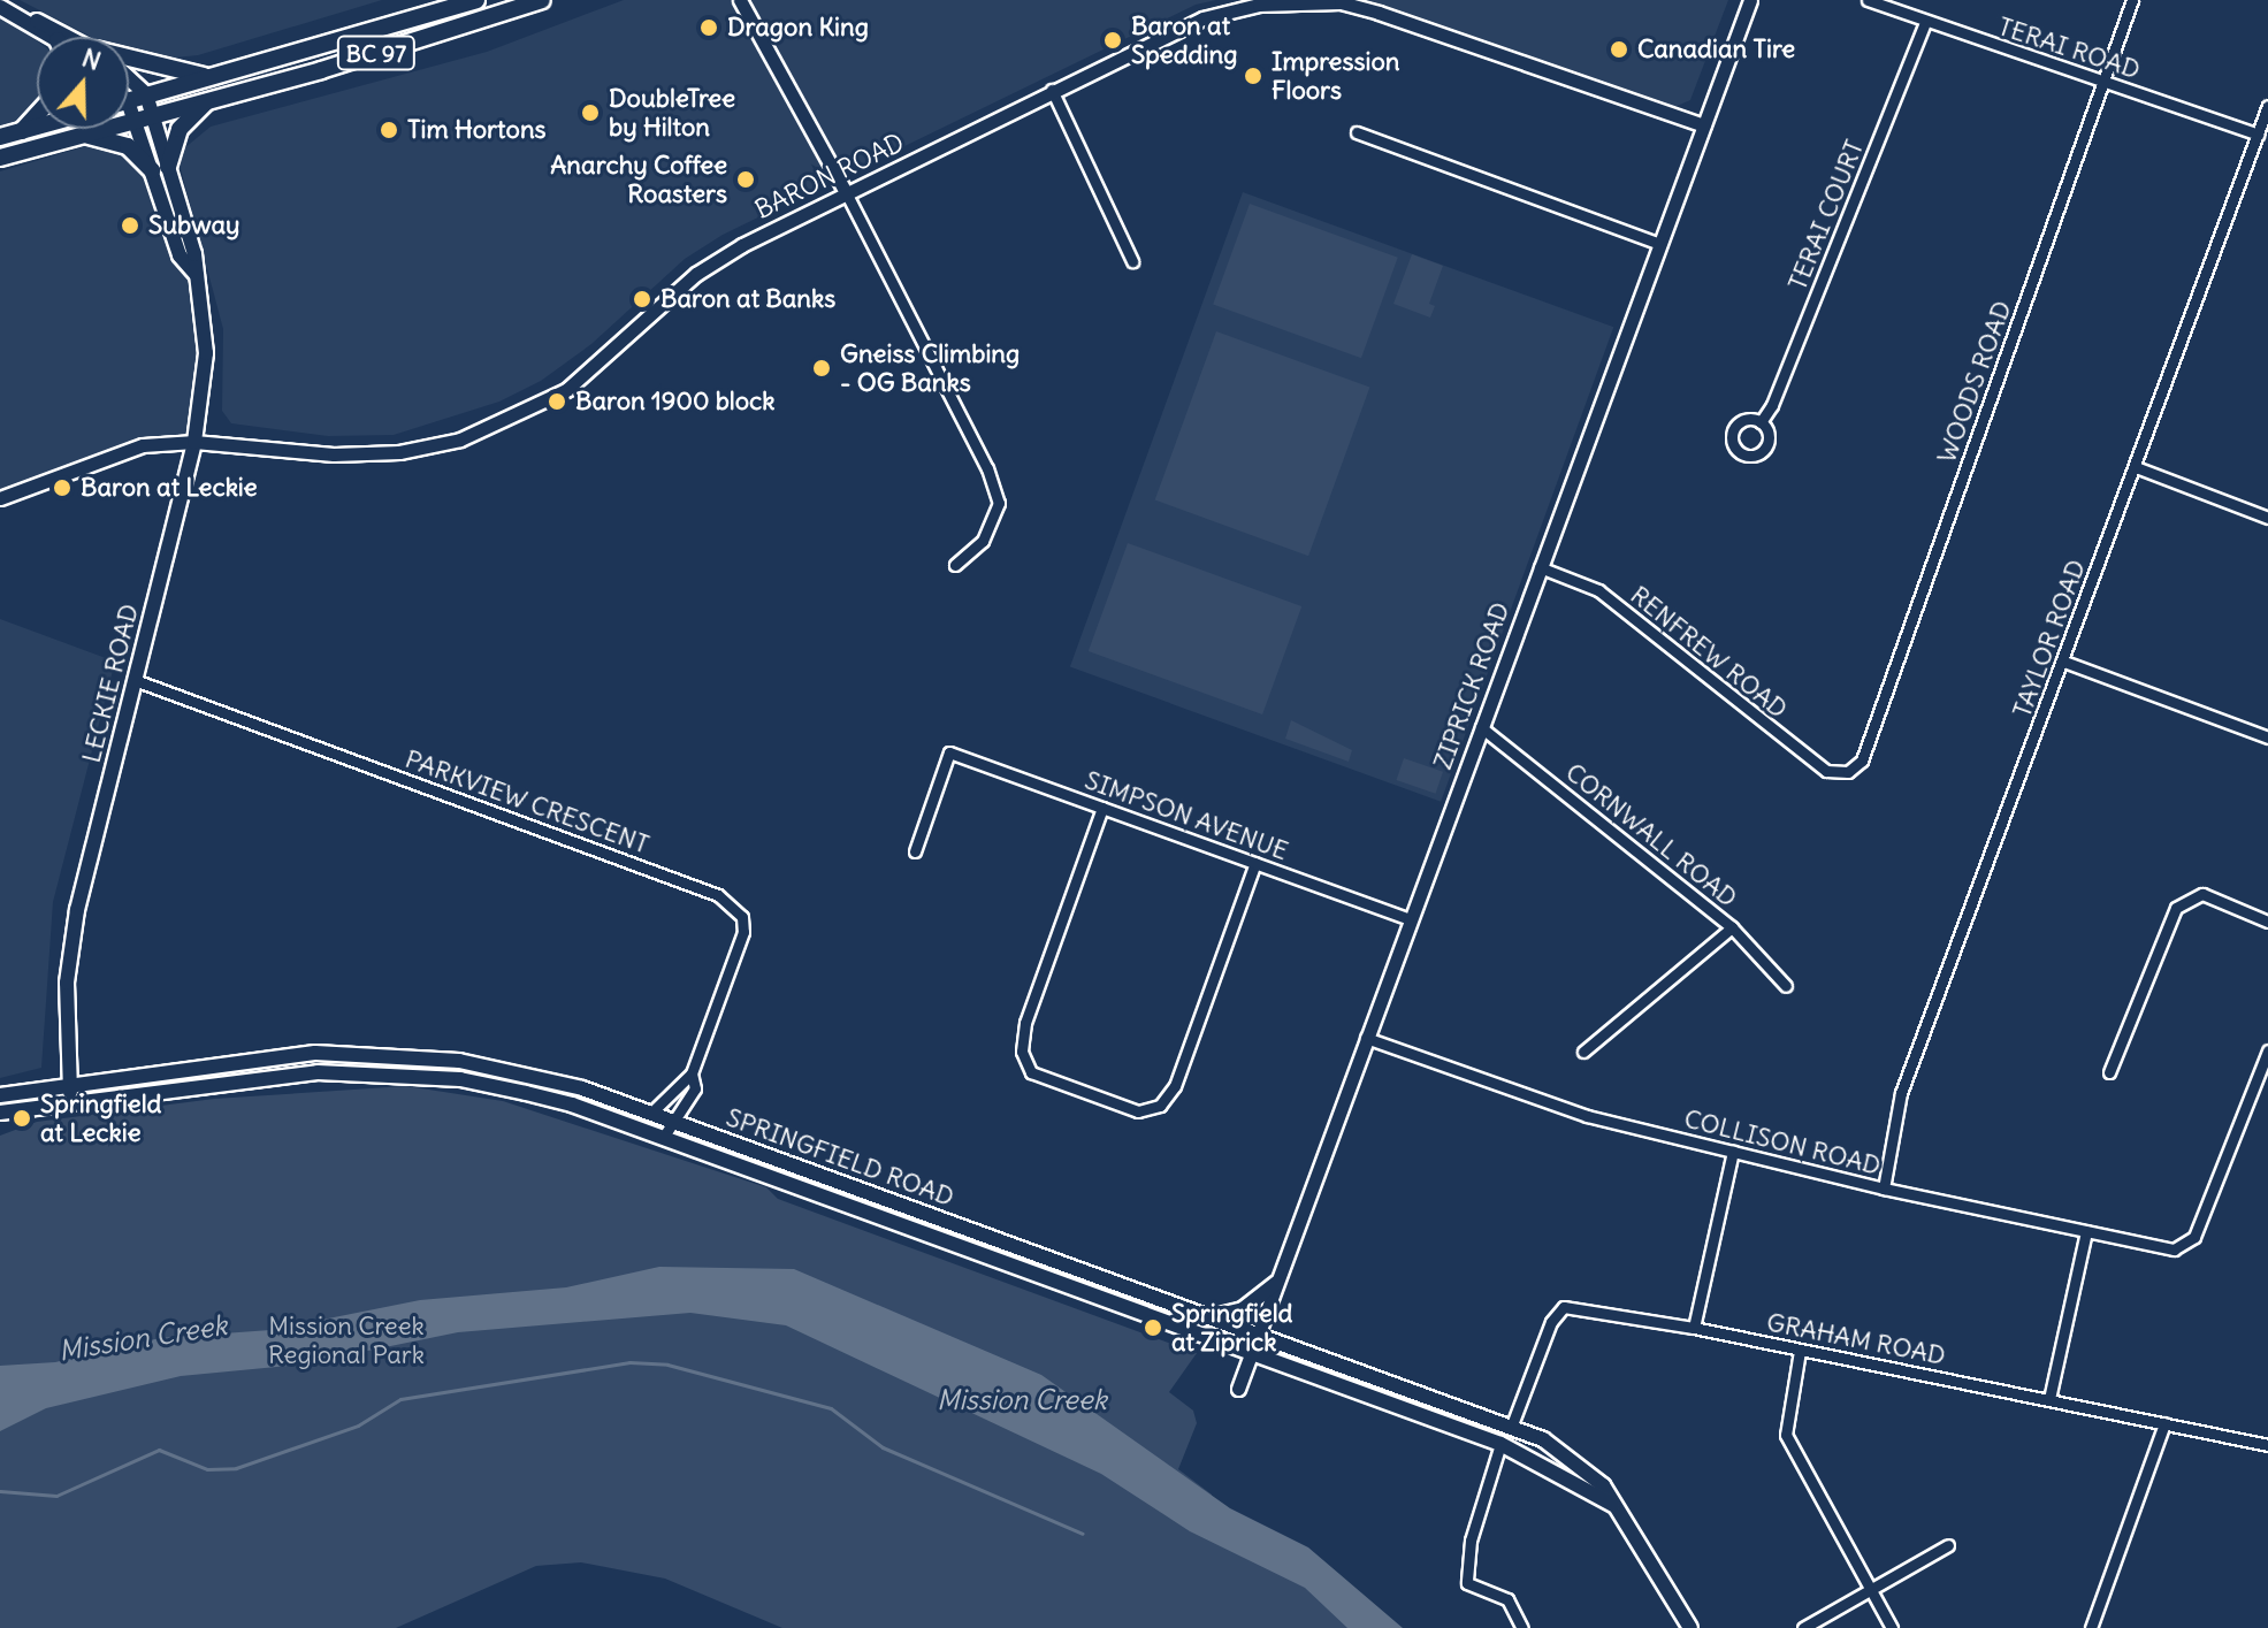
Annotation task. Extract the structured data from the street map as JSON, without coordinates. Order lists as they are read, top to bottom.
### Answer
{
  "streets": {
    "highway": ["BC 97"],
    "main road": ["LECKIE ROAD", "SPRINGFIELD ROAD"],
    "street": [
      "TERAI ROAD",
      "BARON ROAD",
      "TERAI COURT",
      "WOODS ROAD",
      "TAYLOR ROAD",
      "RENFREW ROAD",
      "ZIPRICK ROAD",
      "PARKVIEW CRESCENT",
      "SIMPSON AVENUE",
      "CORNWALL ROAD",
      "COLLISON ROAD",
      "GRAHAM ROAD"
    ]
  },
  "crossings": [
    ["TERAI ROAD", "TERAI COURT"],
    ["TERAI ROAD", "WOODS ROAD"],
    ["TERAI ROAD", "TAYLOR ROAD"],
    ["BC 97", "LECKIE ROAD"],
    ["BARON ROAD", "LECKIE ROAD"],
    ["BARON ROAD", "ZIPRICK ROAD"],
    ["WOODS ROAD", "RENFREW ROAD"],
    ["TAYLOR ROAD", "COLLISON ROAD"],
    ["RENFREW ROAD", "ZIPRICK ROAD"],
    ["LECKIE ROAD", "PARKVIEW CRESCENT"],
    ["LECKIE ROAD", "SPRINGFIELD ROAD"],
    ["ZIPRICK ROAD", "SIMPSON AVENUE"],
    ["ZIPRICK ROAD", "CORNWALL ROAD"],
    ["ZIPRICK ROAD", "COLLISON ROAD"],
    ["ZIPRICK ROAD", "SPRINGFIELD ROAD"],
    ["PARKVIEW CRESCENT", "SPRINGFIELD ROAD"],
    ["SPRINGFIELD ROAD", "GRAHAM ROAD"]
  ],
  "water": ["Mission Creek"],
  "parks": ["Mission Creek Regional Park"],
  "places": [
    "Dragon King",
    "Baron at Spedding",
    "Canadian Tire",
    "Impression Floors",
    "DoubleTree by Hilton",
    "Tim Hortons",
    "Anarchy Coffee Roasters",
    "Subway",
    "Baron at Banks",
    "Gneiss Climbing - OG Banks",
    "Baron 1900 block",
    "Baron at Leckie",
    "Springfield at Leckie",
    "Springfield at Ziprick"
  ],
  "north": "top"
}
